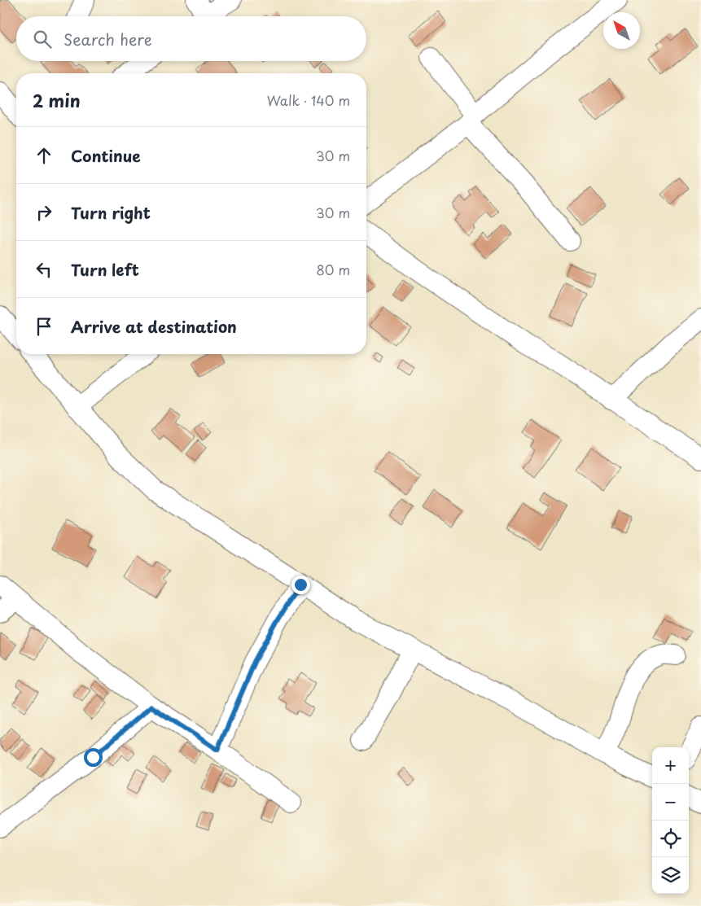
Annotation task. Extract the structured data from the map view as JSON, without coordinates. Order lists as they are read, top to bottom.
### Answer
{
  "north": "top left",
  "page": {
    "search": "Search here",
    "heading": ["2 min", "Walk · 140 m"],
    "list": [
      ["Continue", "30 m"],
      ["Turn right", "30 m"],
      ["Turn left", "80 m"],
      "Arrive at destination"
    ],
    "map_buttons": ["+", "−"]
  }
}
